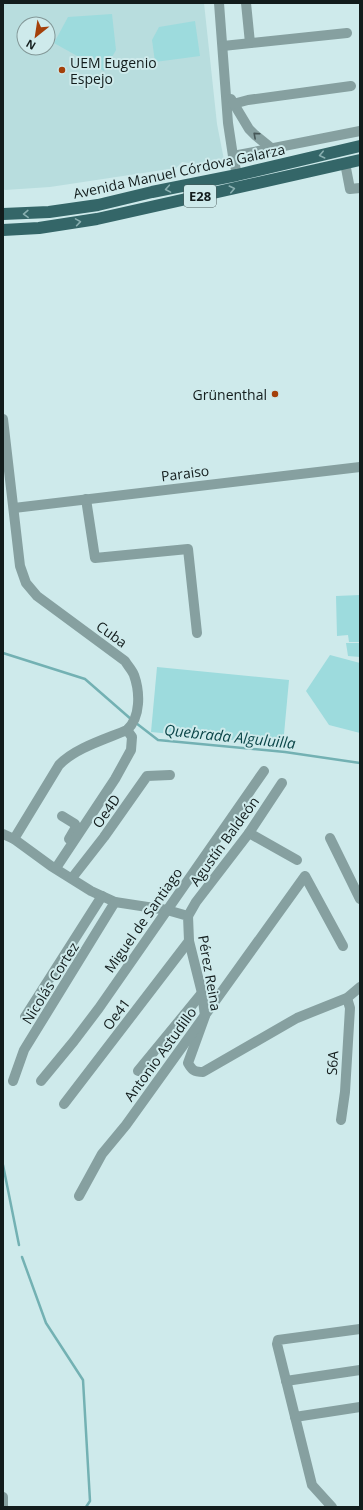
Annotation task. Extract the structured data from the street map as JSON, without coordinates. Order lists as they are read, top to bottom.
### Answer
{
  "streets": {
    "main road": ["Avenida Manuel Córdova Galarza", "E28"],
    "street": [
      "Paraiso",
      "Cuba",
      "Oe4D",
      "Agustín Baldeón",
      "Miguel de Santiago",
      "Pérez Reina",
      "Nicolás Cortez",
      "Oe41",
      "Antonio Astudillo",
      "S6A"
    ]
  },
  "crossings": [
    ["Paraiso", "Cuba"],
    ["Agustín Baldeón", "Pérez Reina"],
    ["Pérez Reina", "Oe41"],
    ["Pérez Reina", "Antonio Astudillo"],
    ["Pérez Reina", "S6A"]
  ],
  "water": ["Quebrada Alguluilla"],
  "places": ["UEM Eugenio Espejo", "Grünenthal"],
  "north": "bottom left"
}
